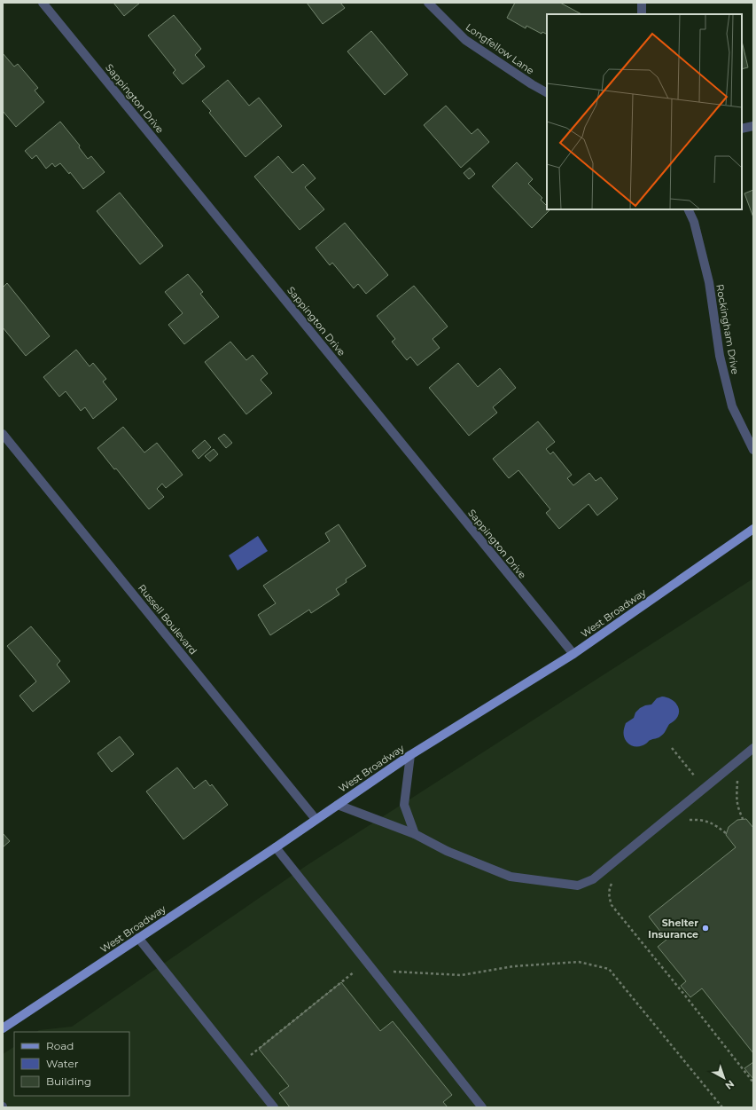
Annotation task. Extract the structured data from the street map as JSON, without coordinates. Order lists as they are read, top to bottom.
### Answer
{
  "streets": {
    "main road": ["West Broadway"],
    "street": [
      "Longfellow Lane",
      "Sappington Drive",
      "Rockingham Drive",
      "Russell Boulevard"
    ]
  },
  "crossings": [
    ["Sappington Drive", "West Broadway"],
    ["West Broadway", "Russell Boulevard"]
  ],
  "places": ["Shelter Insurance"],
  "legend": ["Road", "Water", "Building"],
  "north": "bottom right"
}
